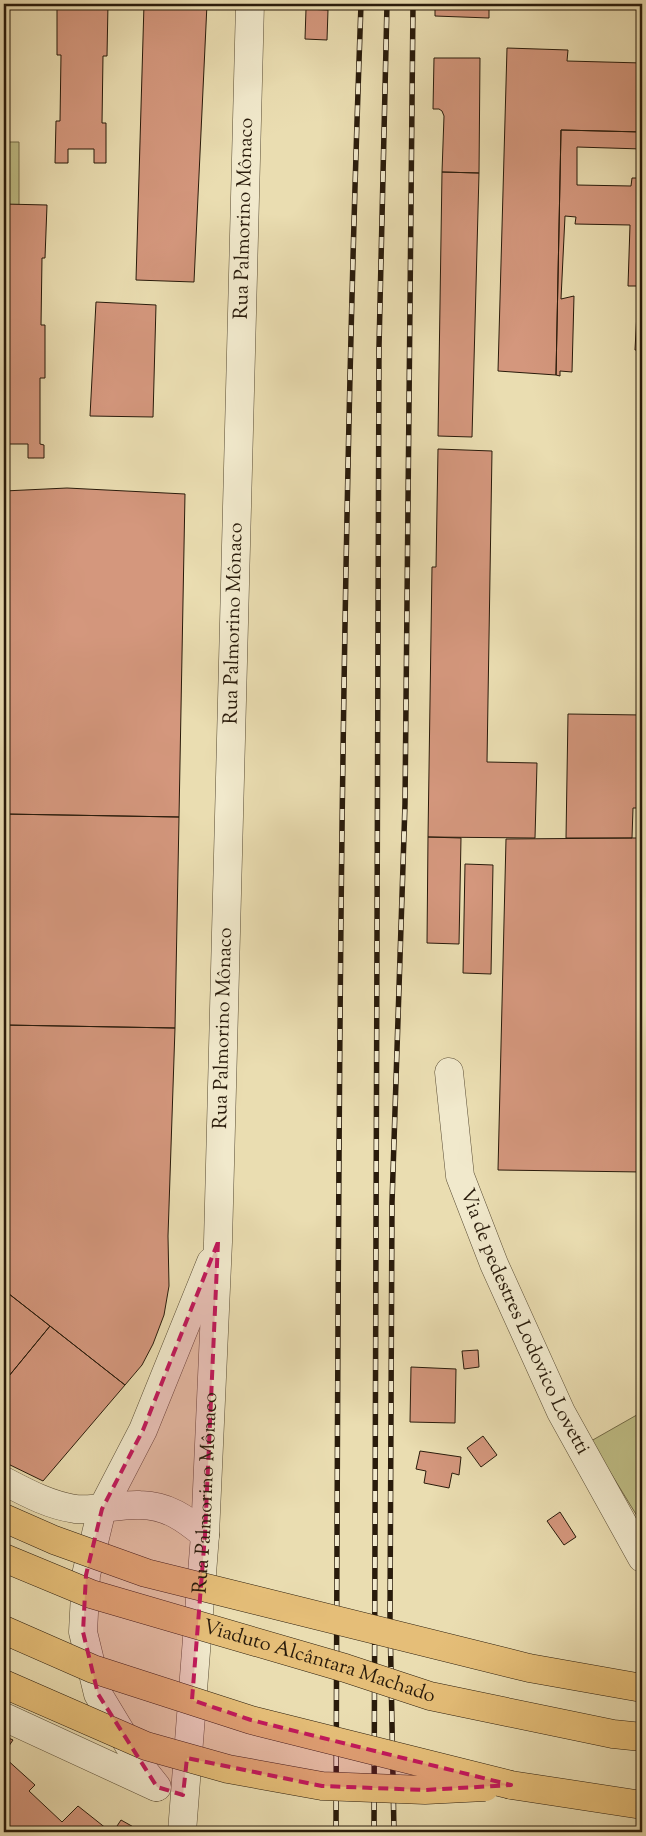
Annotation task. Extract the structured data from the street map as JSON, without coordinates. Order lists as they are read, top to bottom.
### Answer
{
  "streets": {
    "main road": ["Viaduto Alcântara Machado"],
    "street": ["Rua Palmorino Mônaco", "Via de pedestres Lodovico Lovetti"]
  }
}
